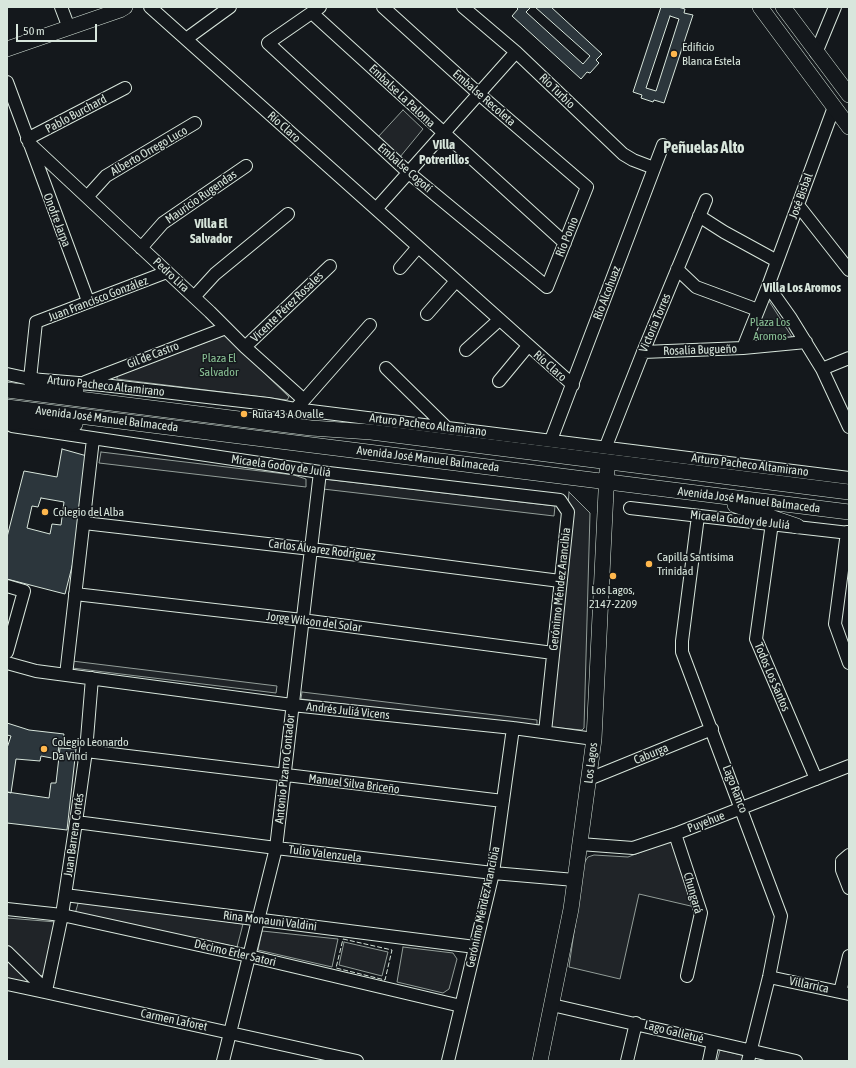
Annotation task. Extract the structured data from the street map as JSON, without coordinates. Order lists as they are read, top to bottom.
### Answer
{
  "streets": {
    "main road": ["Avenida José Manuel Balmaceda", "Los Lagos"],
    "street": [
      "Río Turbio",
      "Embalse La Paloma",
      "Embalse Recoleta",
      "Pablo Burchard",
      "Río Claro",
      "Alberto Orrego Luco",
      "Embalse Cogotí",
      "José Bisbal",
      "Mauricio Rugendas",
      "Onofre Jarpa",
      "Río Ponio",
      "Pedro Lira",
      "Río Alcohuaz",
      "Juan Francisco González",
      "Vicente Pérez Rosales",
      "Victoria Torres",
      "Rosalía Bugueño",
      "Gil de Castro",
      "Arturo Pacheco Altamirano",
      "Micaela Godoy de Juliá",
      "Carlos Álvarez Rodríguez",
      "Gerónimo Méndez Arancibia",
      "Jorge Wilson del Solar",
      "Todos Los Santos",
      "Andrés Juliá Vicens",
      "Caburga",
      "Antonio Pizarro Contador",
      "Manuel Silva Briceño",
      "Lago Ranco",
      "Puyehue",
      "Juan Barrera Cortés",
      "Tulio Valenzuela",
      "Chungará",
      "Rina Monauni Valdini",
      "Décimo Erler Satori",
      "Villarrica",
      "Carmen Laforet",
      "Lago Galletué"
    ]
  },
  "crossings": [
    ["Río Turbio", "Río Alcohuaz"],
    ["Embalse La Paloma", "Embalse Cogotí"],
    ["Embalse La Paloma", "Río Ponio"],
    ["Embalse Recoleta", "Río Ponio"],
    ["Pablo Burchard", "Onofre Jarpa"],
    ["Pablo Burchard", "Pedro Lira"],
    ["Río Claro", "Río Alcohuaz"],
    ["Alberto Orrego Luco", "Pedro Lira"],
    ["Embalse Cogotí", "Río Ponio"],
    ["José Bisbal", "Rosalía Bugueño"],
    ["Mauricio Rugendas", "Pedro Lira"],
    ["Onofre Jarpa", "Pedro Lira"],
    ["Onofre Jarpa", "Juan Francisco González"],
    ["Pedro Lira", "Juan Francisco González"],
    ["Pedro Lira", "Vicente Pérez Rosales"],
    ["Pedro Lira", "Gil de Castro"],
    ["Pedro Lira", "Arturo Pacheco Altamirano"],
    ["Río Alcohuaz", "Arturo Pacheco Altamirano"],
    ["Juan Francisco González", "Arturo Pacheco Altamirano"],
    ["Victoria Torres", "Rosalía Bugueño"],
    ["Victoria Torres", "Arturo Pacheco Altamirano"],
    ["Gil de Castro", "Arturo Pacheco Altamirano"],
    ["Avenida José Manuel Balmaceda", "Los Lagos"],
    ["Micaela Godoy de Juliá", "Gerónimo Méndez Arancibia"],
    ["Micaela Godoy de Juliá", "Todos Los Santos"],
    ["Micaela Godoy de Juliá", "Antonio Pizarro Contador"],
    ["Micaela Godoy de Juliá", "Lago Ranco"],
    ["Carlos Álvarez Rodríguez", "Gerónimo Méndez Arancibia"],
    ["Carlos Álvarez Rodríguez", "Antonio Pizarro Contador"],
    ["Gerónimo Méndez Arancibia", "Jorge Wilson del Solar"],
    ["Gerónimo Méndez Arancibia", "Andrés Juliá Vicens"],
    ["Gerónimo Méndez Arancibia", "Manuel Silva Briceño"],
    ["Gerónimo Méndez Arancibia", "Tulio Valenzuela"],
    ["Gerónimo Méndez Arancibia", "Rina Monauni Valdini"],
    ["Gerónimo Méndez Arancibia", "Décimo Erler Satori"],
    ["Jorge Wilson del Solar", "Antonio Pizarro Contador"],
    ["Todos Los Santos", "Puyehue"],
    ["Andrés Juliá Vicens", "Los Lagos"],
    ["Andrés Juliá Vicens", "Antonio Pizarro Contador"],
    ["Andrés Juliá Vicens", "Juan Barrera Cortés"],
    ["Caburga", "Los Lagos"],
    ["Caburga", "Lago Ranco"],
    ["Los Lagos", "Puyehue"],
    ["Los Lagos", "Tulio Valenzuela"],
    ["Los Lagos", "Lago Galletué"],
    ["Antonio Pizarro Contador", "Manuel Silva Briceño"],
    ["Antonio Pizarro Contador", "Tulio Valenzuela"],
    ["Antonio Pizarro Contador", "Rina Monauni Valdini"],
    ["Antonio Pizarro Contador", "Décimo Erler Satori"],
    ["Antonio Pizarro Contador", "Carmen Laforet"],
    ["Manuel Silva Briceño", "Juan Barrera Cortés"],
    ["Lago Ranco", "Puyehue"],
    ["Lago Ranco", "Villarrica"],
    ["Lago Ranco", "Lago Galletué"],
    ["Puyehue", "Chungará"],
    ["Juan Barrera Cortés", "Tulio Valenzuela"],
    ["Juan Barrera Cortés", "Rina Monauni Valdini"],
    ["Juan Barrera Cortés", "Décimo Erler Satori"],
    ["Juan Barrera Cortés", "Carmen Laforet"]
  ],
  "districts": [
    "Villa Potrerillos",
    "Peñuelas Alto",
    "Villa El Salvador",
    "Villa Los Aromos"
  ],
  "parks": ["Plaza Los Aromos", "Plaza El Salvador"],
  "places": [
    "Edificio Blanca Estela",
    "Ruta 43 A Ovalle",
    "Colegio del Alba",
    "Capilla Santísima Trinidad",
    "Los Lagos, 2147-2209",
    "Colegio Leonardo Da Vinci"
  ],
  "scale_bar": "50 m"
}
